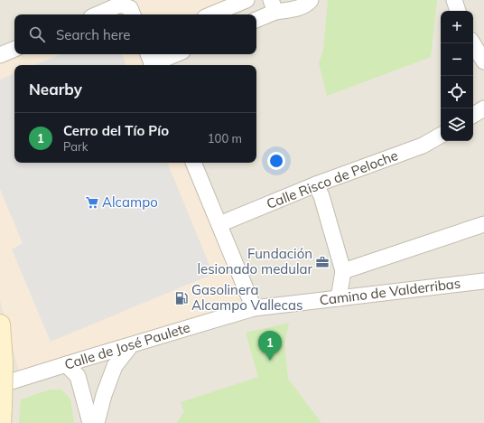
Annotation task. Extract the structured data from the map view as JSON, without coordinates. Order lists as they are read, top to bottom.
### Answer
{
  "streets": {
    "street": ["Calle Risco de Peloche", "Camino de Valderribas", "Calle de José Paulete"]
  },
  "crossings": [
    ["Camino de Valderribas", "Calle de José Paulete"]
  ],
  "places": {
    "supermarket": ["Alcampo"],
    "office": ["Fundación lesionado medular"],
    "fuel station": ["Gasolinera Alcampo Vallecas"]
  },
  "page": {
    "map_buttons": ["+", "−"],
    "search": "Search here",
    "heading": "Nearby",
    "list": [
      {
        "mark": "1",
        "name": "Cerro del Tío Pío",
        "note": "Park",
        "value": "100 m"
      }
    ],
    "pins": "1"
  }
}
